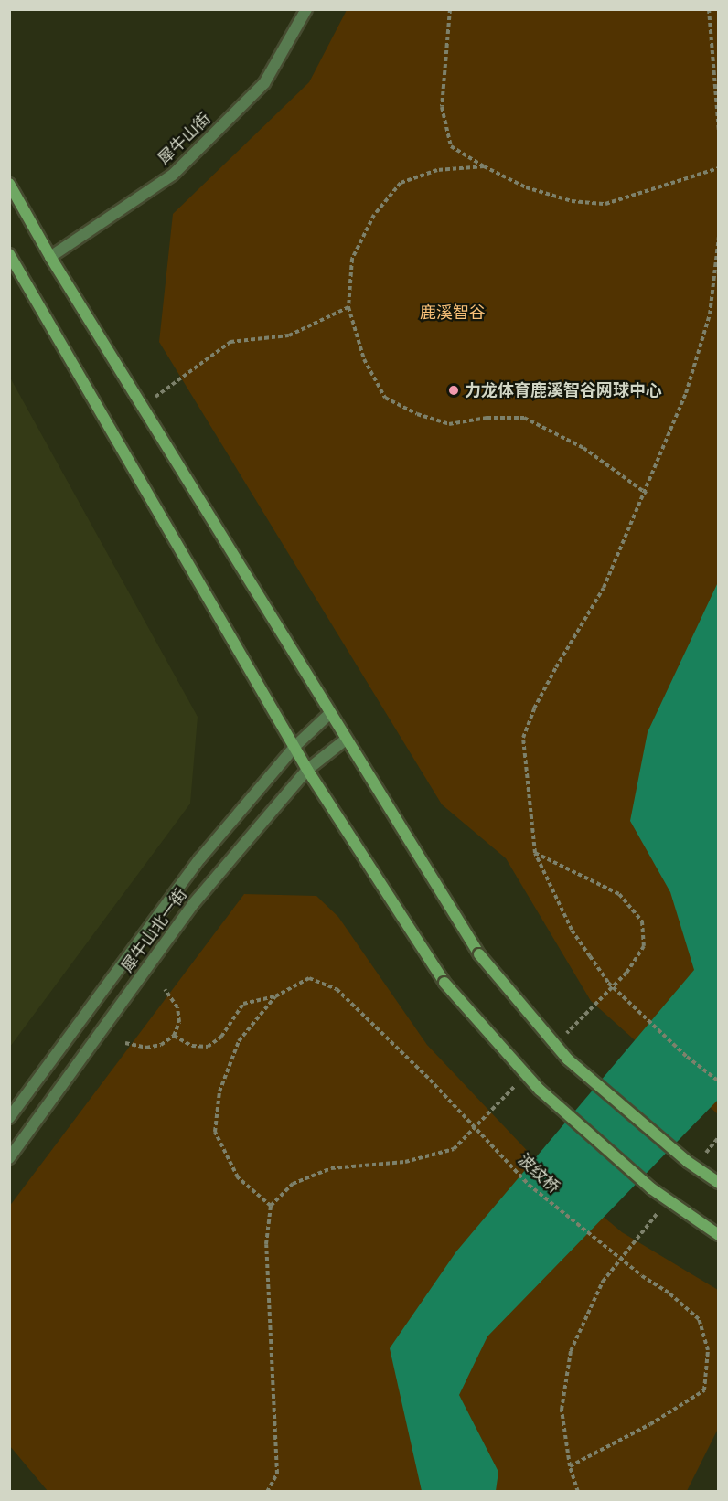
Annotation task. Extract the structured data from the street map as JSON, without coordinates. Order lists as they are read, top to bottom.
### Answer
{
  "streets": {
    "street": ["犀牛山街", "犀牛山北一街"],
    "path": ["波纹桥"]
  },
  "parks": ["鹿溪智谷"],
  "places": ["力龙体育鹿溪智谷网球中心"]
}
